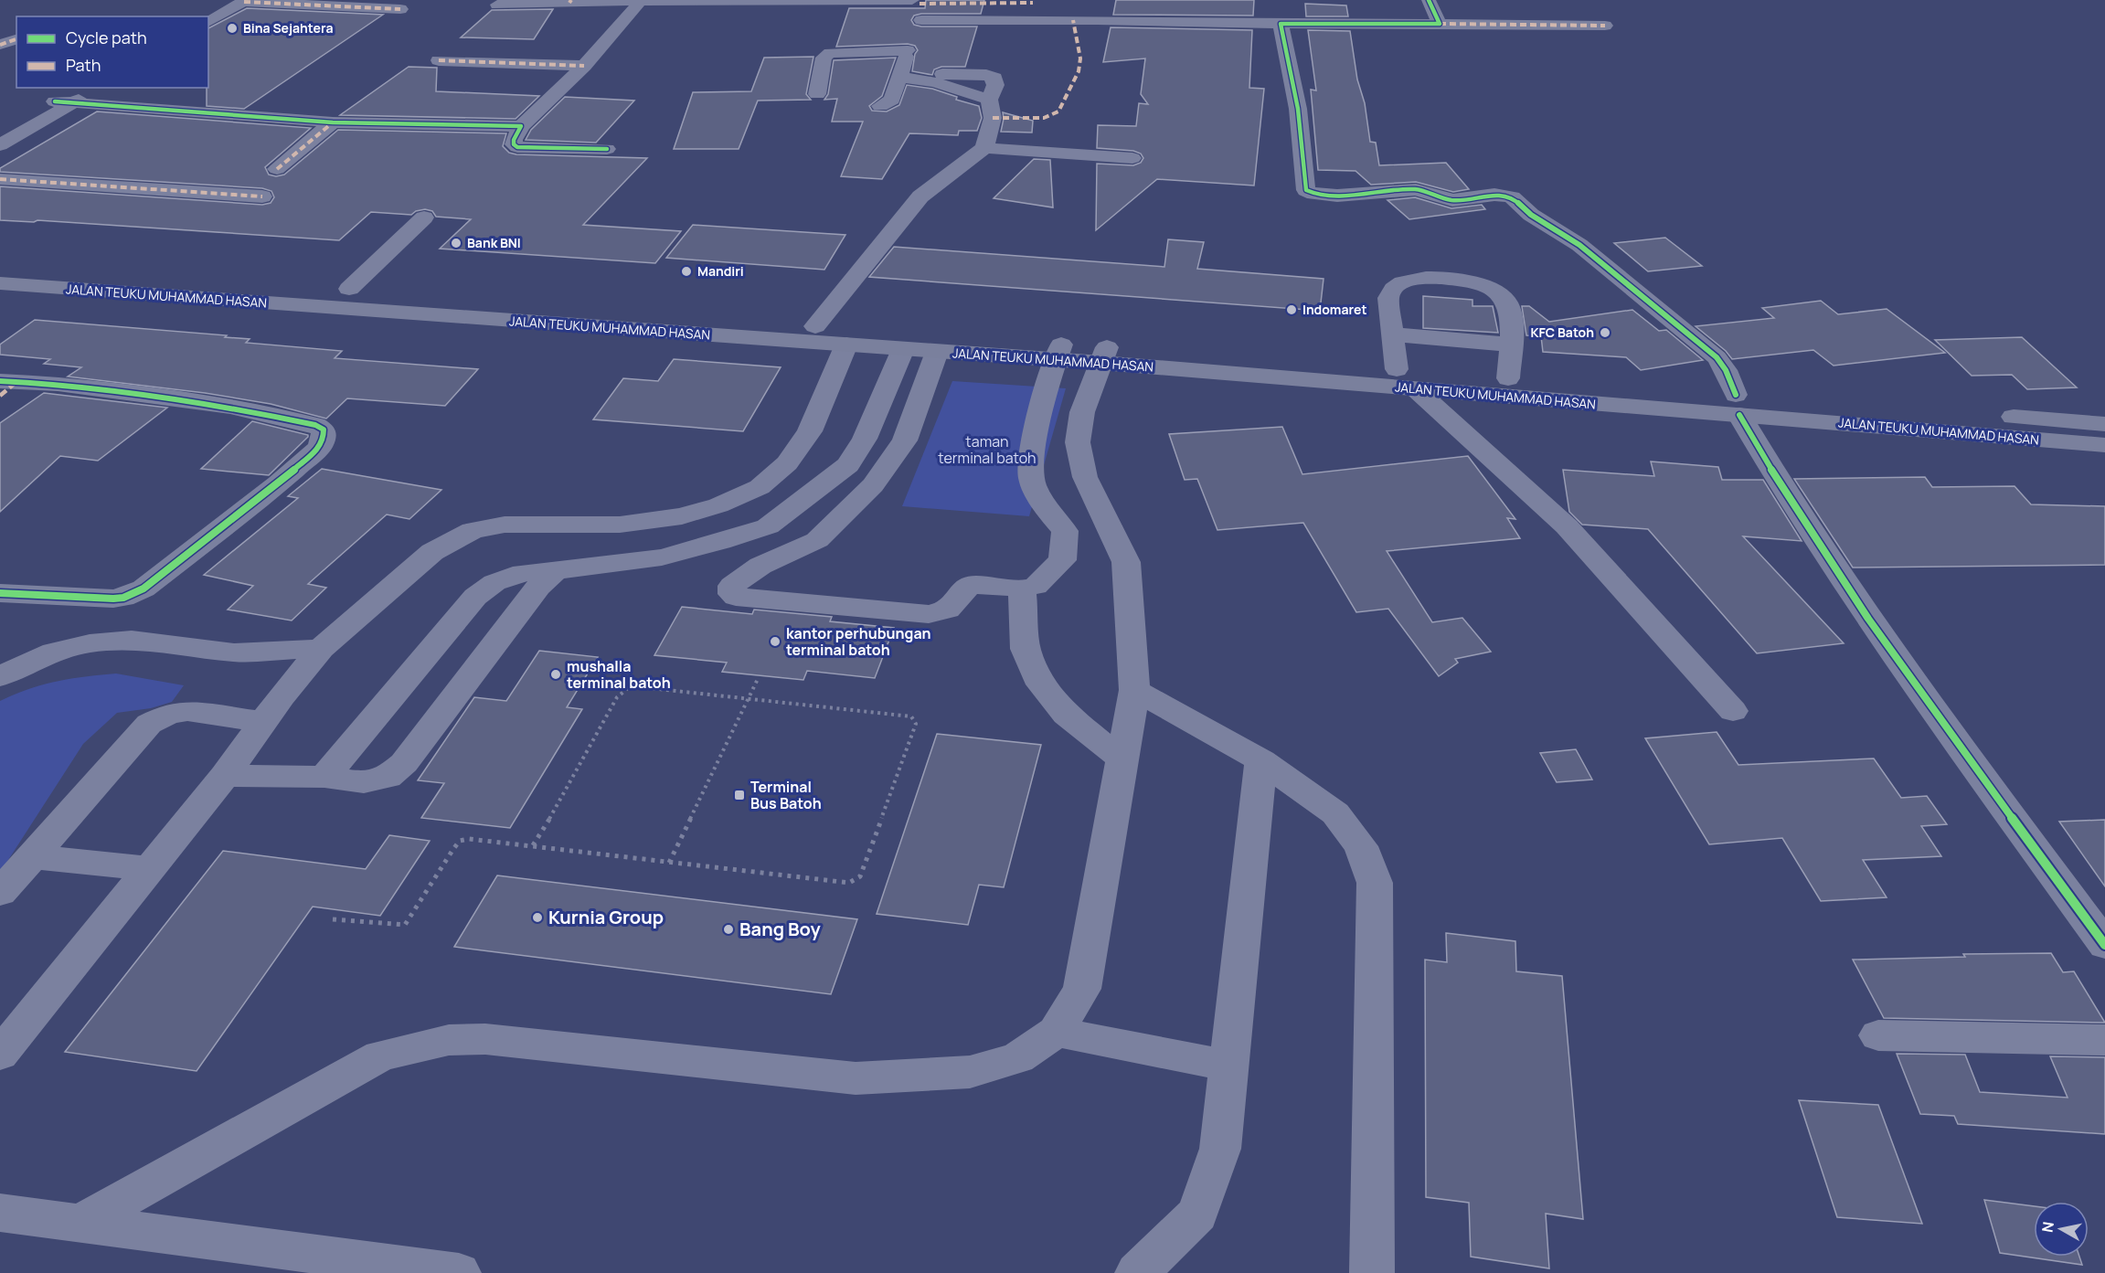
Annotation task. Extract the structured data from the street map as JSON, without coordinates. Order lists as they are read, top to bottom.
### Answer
{
  "streets": {
    "highway": ["JALAN TEUKU MUHAMMAD HASAN"]
  },
  "parks": ["taman terminal batoh"],
  "places": {
    "other": [
      "Bina Sejahtera",
      "Bank BNI",
      "Mandiri",
      "Indomaret",
      "KFC Batoh",
      "kantor perhubungan terminal batoh",
      "mushalla terminal batoh",
      "Kurnia Group",
      "Bang Boy"
    ],
    "transit": ["Terminal Bus Batoh"]
  },
  "legend": ["Cycle path", "Path"],
  "north": "left"
}
